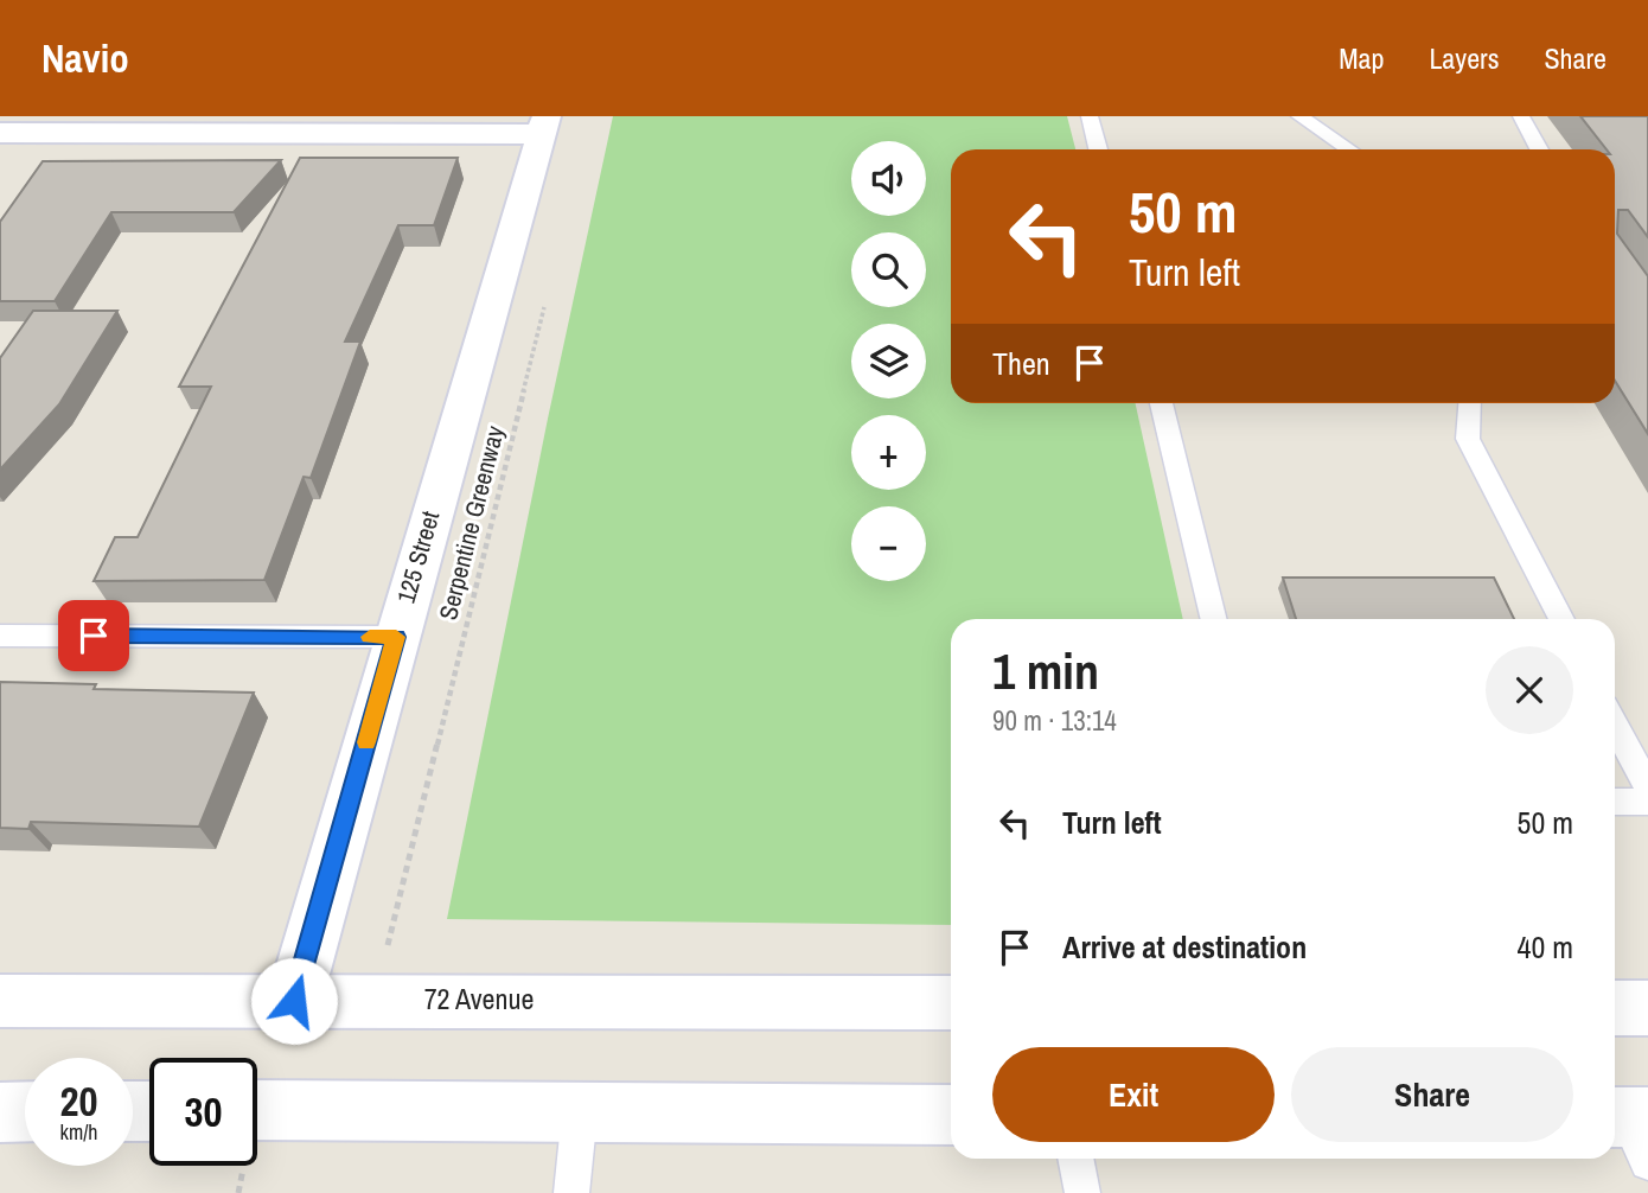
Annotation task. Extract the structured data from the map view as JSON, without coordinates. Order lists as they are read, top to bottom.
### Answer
{
  "streets": {
    "street": ["125 Street", "72 Avenue"],
    "path": ["Serpentine Greenway"]
  },
  "crossings": [
    ["125 Street", "72 Avenue"]
  ],
  "page": {
    "header": "Navio",
    "nav": ["Map", "Layers", "Share"],
    "map_buttons": ["+", "−"],
    "turn": ["50 m", "Turn left"],
    "then": "Then",
    "heading": ["1 min", "90 m · 13:14"],
    "list": [
      {
        "name": "Turn left",
        "value": "50 m"
      },
      {
        "name": "Arrive at destination",
        "value": "40 m"
      }
    ],
    "buttons": ["Exit", "Share"],
    "speed": "20 km/h",
    "limit": "30"
  }
}
